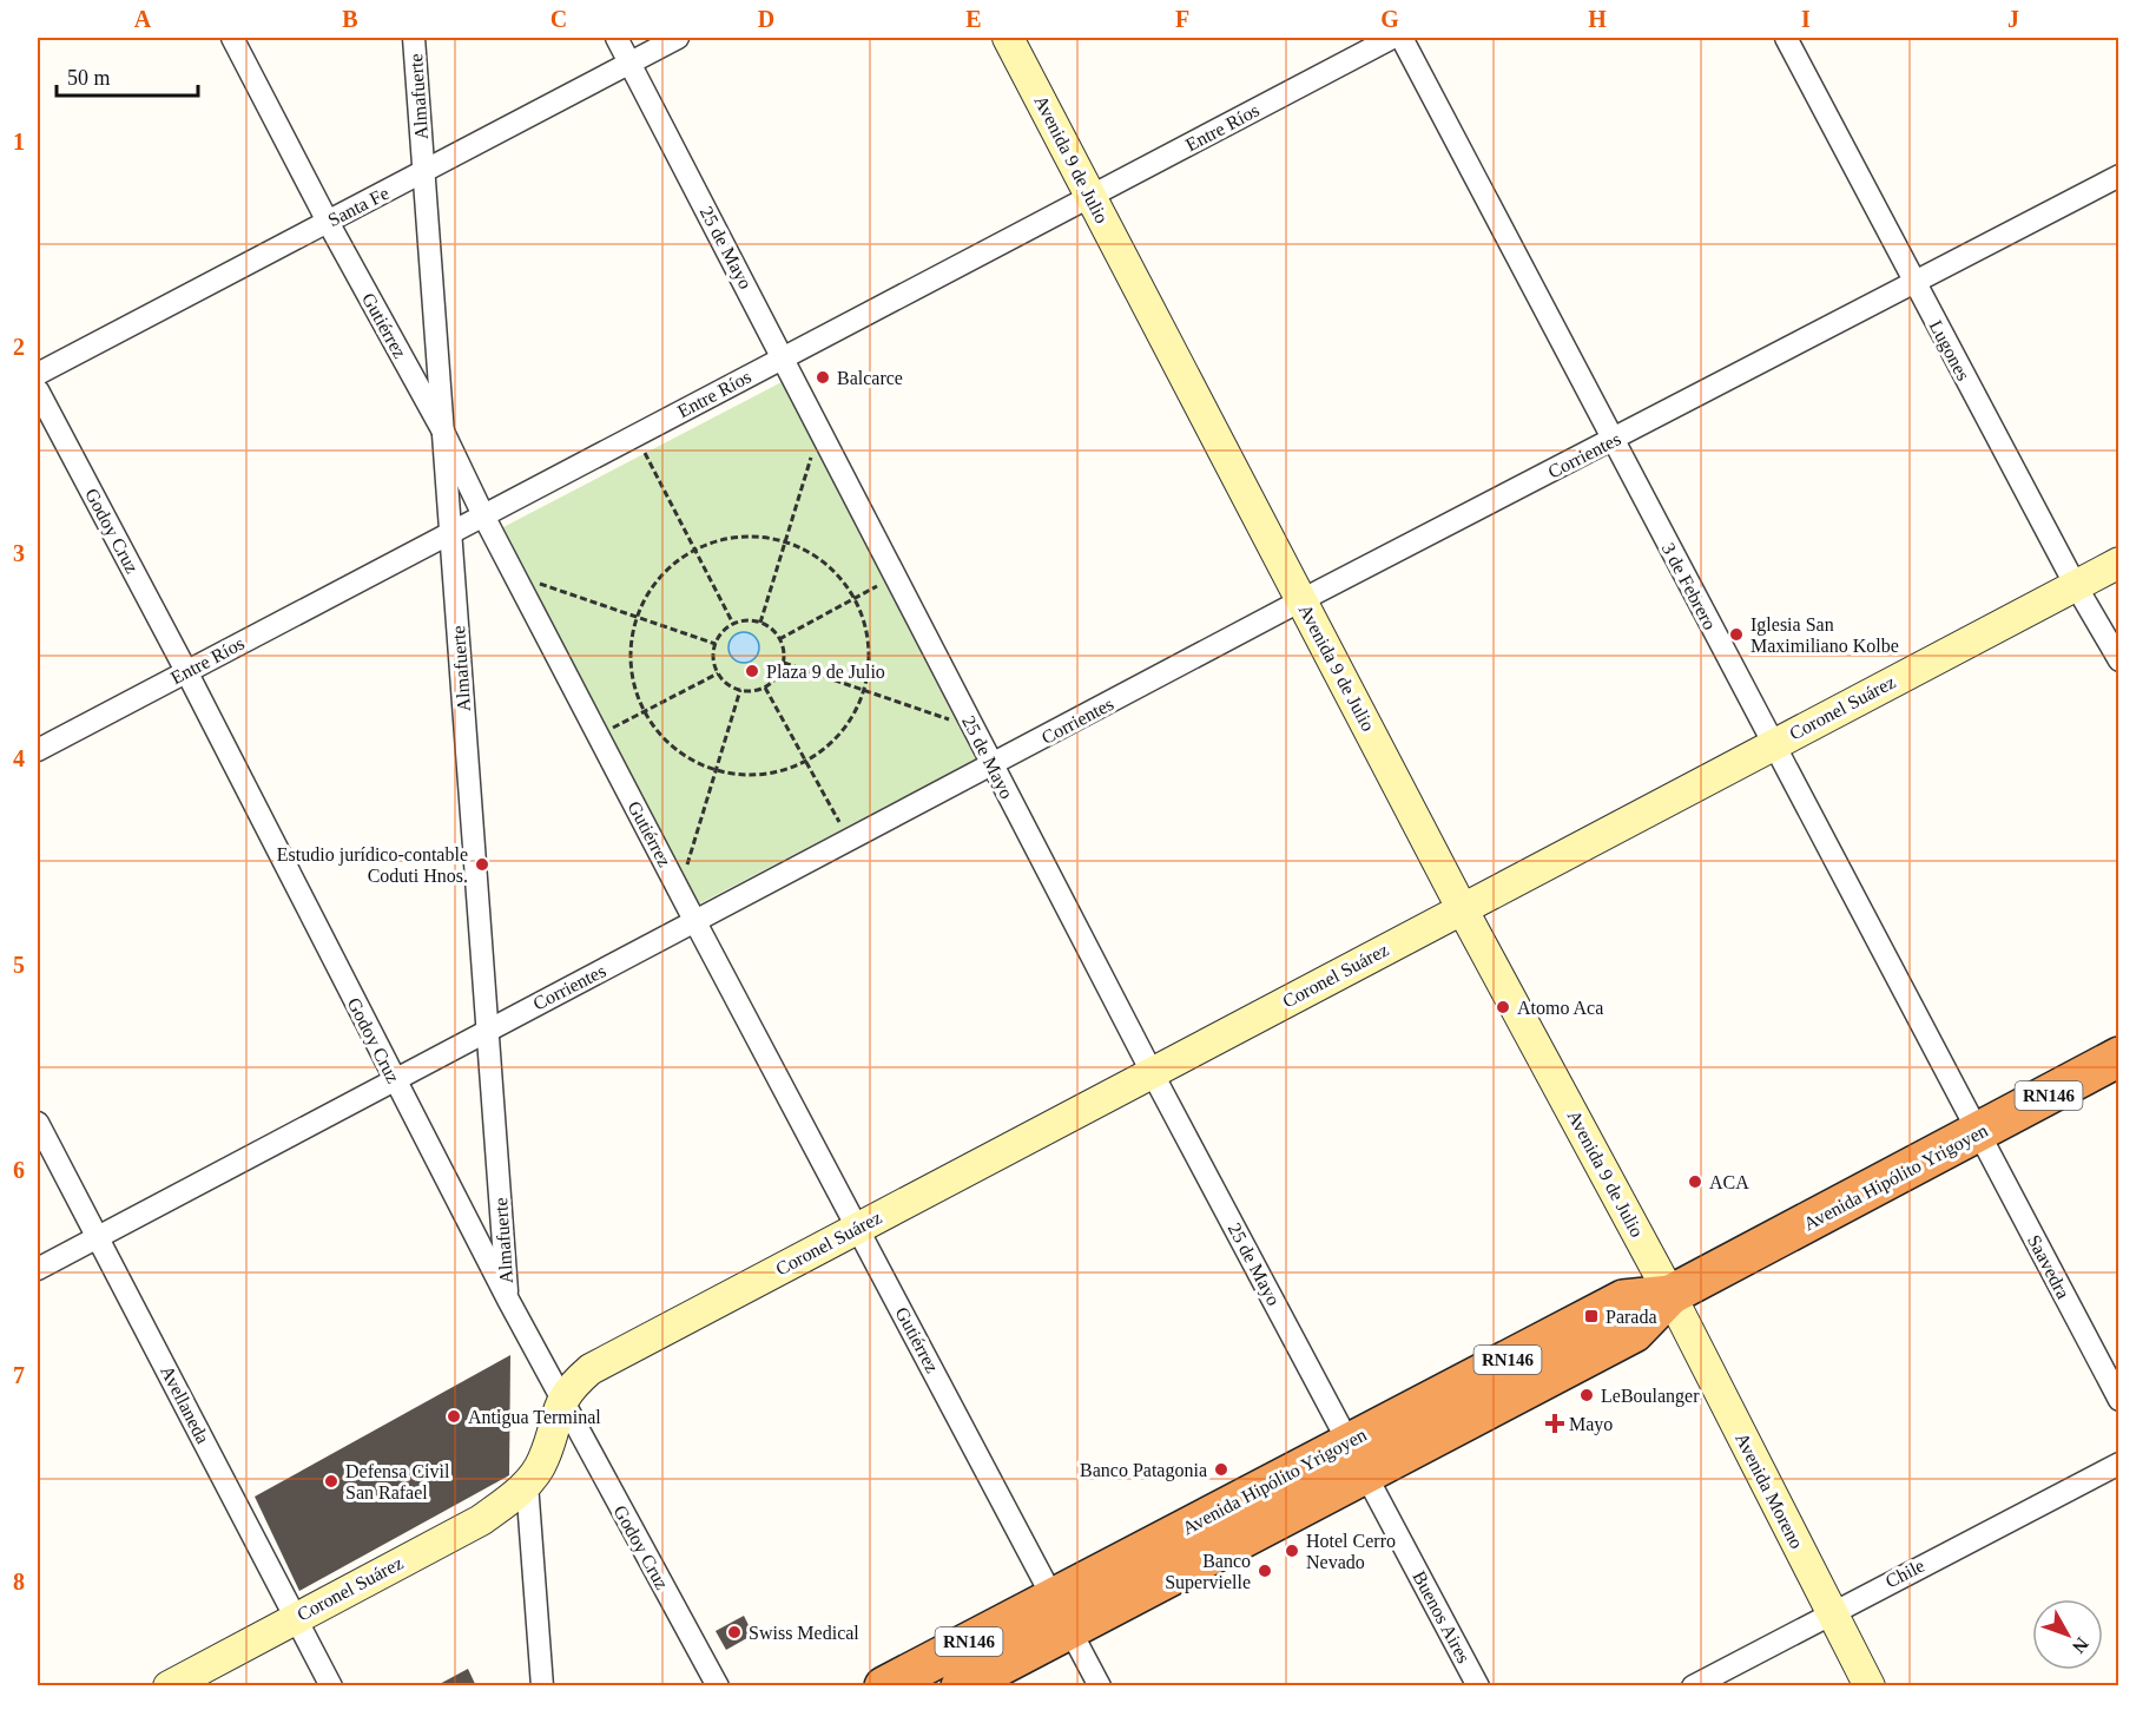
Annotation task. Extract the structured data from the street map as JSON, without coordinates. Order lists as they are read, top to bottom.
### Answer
{
  "streets": {
    "highway": ["RN146", "Avenida Hipólito Yrigoyen"],
    "street": [
      "Almafuerte",
      "Entre Ríos",
      "Avenida 9 de Julio",
      "Santa Fe",
      "25 de Mayo",
      "Gutiérrez",
      "Lugones",
      "Corrientes",
      "Godoy Cruz",
      "3 de Febrero",
      "Coronel Suárez",
      "Saavedra",
      "Avellaneda",
      "Avenida Moreno",
      "Chile",
      "Buenos Aires"
    ]
  },
  "crossings": [
    ["Almafuerte", "Entre Ríos"],
    ["Almafuerte", "Santa Fe"],
    ["Almafuerte", "Gutiérrez"],
    ["Almafuerte", "Corrientes"],
    ["Almafuerte", "Godoy Cruz"],
    ["Entre Ríos", "Avenida 9 de Julio"],
    ["Entre Ríos", "25 de Mayo"],
    ["Entre Ríos", "Gutiérrez"],
    ["Entre Ríos", "Godoy Cruz"],
    ["Avenida 9 de Julio", "Corrientes"],
    ["Avenida 9 de Julio", "Coronel Suárez"],
    ["Avenida 9 de Julio", "Avenida Hipólito Yrigoyen"],
    ["Avenida 9 de Julio", "Avenida Moreno"],
    ["Santa Fe", "25 de Mayo"],
    ["Santa Fe", "Gutiérrez"],
    ["25 de Mayo", "Corrientes"],
    ["25 de Mayo", "Coronel Suárez"],
    ["25 de Mayo", "Avenida Hipólito Yrigoyen"],
    ["25 de Mayo", "Buenos Aires"],
    ["Gutiérrez", "Corrientes"],
    ["Gutiérrez", "Coronel Suárez"],
    ["Gutiérrez", "Avenida Hipólito Yrigoyen"],
    ["Lugones", "Corrientes"],
    ["Lugones", "Coronel Suárez"],
    ["Corrientes", "Godoy Cruz"],
    ["Corrientes", "3 de Febrero"],
    ["Corrientes", "Avellaneda"],
    ["Godoy Cruz", "Coronel Suárez"],
    ["3 de Febrero", "Coronel Suárez"],
    ["3 de Febrero", "Avenida Hipólito Yrigoyen"],
    ["3 de Febrero", "Saavedra"],
    ["Coronel Suárez", "Avellaneda"],
    ["Avenida Hipólito Yrigoyen", "Saavedra"],
    ["Avenida Hipólito Yrigoyen", "Avenida Moreno"],
    ["Avenida Hipólito Yrigoyen", "Buenos Aires"],
    ["Avenida Moreno", "Chile"]
  ],
  "places": {
    "other": [
      "Balcarce",
      "Iglesia San Maximiliano Kolbe",
      "Plaza 9 de Julio",
      "Estudio jurídico-contable Coduti Hnos.",
      "Atomo Aca",
      "ACA",
      "LeBoulanger",
      "Antigua Terminal",
      "Banco Patagonia",
      "Defensa Civil San Rafael",
      "Hotel Cerro Nevado",
      "Banco Supervielle",
      "Swiss Medical"
    ],
    "transit": ["Parada"],
    "health": ["Mayo"]
  },
  "scale_bar": "50 m",
  "north": "bottom right",
  "grid": {
    "columns": [
      "A",
      "B",
      "C",
      "D",
      "E",
      "F",
      "G",
      "H",
      "I",
      "J"
    ],
    "rows": [
      "1",
      "2",
      "3",
      "4",
      "5",
      "6",
      "7",
      "8"
    ]
  }
}
